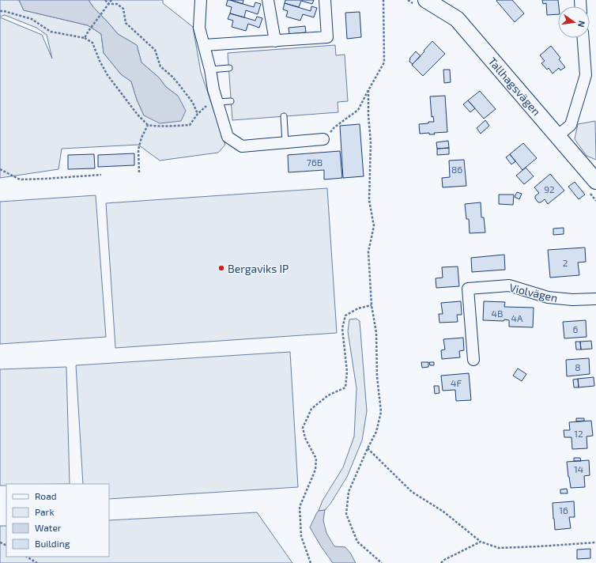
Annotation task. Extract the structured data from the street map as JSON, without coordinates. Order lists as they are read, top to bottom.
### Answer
{
  "streets": {
    "main road": ["Tallhagsvägen"],
    "street": ["Violvägen"]
  },
  "places": ["Bergaviks IP"],
  "house_numbers": [
    "76B",
    "86",
    "92",
    "2",
    "4B",
    "4A",
    "6",
    "8",
    "4F",
    "12",
    "14",
    "16"
  ],
  "legend": [
    "Road",
    "Park",
    "Water",
    "Building"
  ],
  "north": "right"
}
